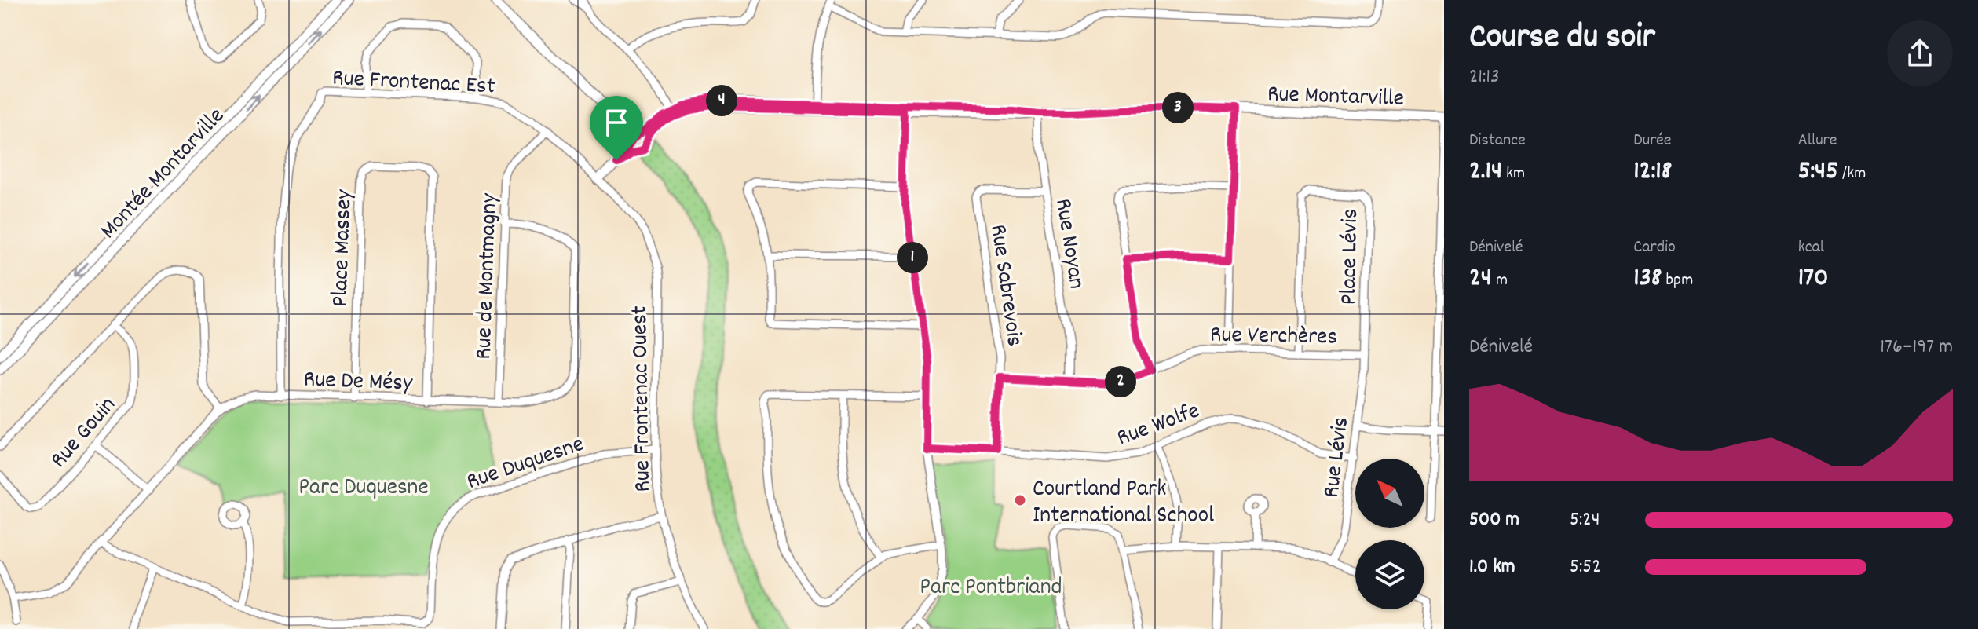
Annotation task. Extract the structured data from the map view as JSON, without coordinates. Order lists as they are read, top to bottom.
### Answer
{
  "streets": {
    "street": [
      "Rue Frontenac Est",
      "Rue Montarville",
      "Montée Montarville",
      "Rue Noyan",
      "Place Massey",
      "Place Lévis",
      "Rue de Montmagny",
      "Rue Sabrevois",
      "Rue Verchères",
      "Rue De Mésy",
      "Rue Frontenac Ouest",
      "Rue Wolfe",
      "Rue Gouin",
      "Rue Lévis",
      "Rue Duquesne"
    ]
  },
  "crossings": [
    ["Rue Frontenac Est", "Rue Montarville"],
    ["Rue Frontenac Est", "Rue de Montmagny"],
    ["Rue Frontenac Est", "Rue De Mésy"],
    ["Rue Frontenac Est", "Rue Frontenac Ouest"],
    ["Rue Montarville", "Rue Noyan"],
    ["Rue Montarville", "Rue Frontenac Ouest"],
    ["Rue Noyan", "Rue Sabrevois"],
    ["Rue Noyan", "Rue Verchères"],
    ["Place Massey", "Rue De Mésy"],
    ["Place Lévis", "Rue Verchères"],
    ["Place Lévis", "Rue Lévis"],
    ["Rue de Montmagny", "Rue De Mésy"],
    ["Rue Sabrevois", "Rue Verchères"],
    ["Rue Sabrevois", "Rue Wolfe"],
    ["Rue Verchères", "Rue Lévis"],
    ["Rue De Mésy", "Rue Duquesne"],
    ["Rue Frontenac Ouest", "Rue Duquesne"],
    ["Rue Wolfe", "Rue Lévis"]
  ],
  "parks": ["Parc Duquesne", "Parc Pontbriand"],
  "places": ["Courtland Park International School"],
  "north": "top left",
  "page": {
    "heading": ["Course du soir", "21:13"],
    "pins": [
      "4",
      "3",
      "1",
      "2"
    ],
    "stats": [
      ["Distance", "2.14 km"],
      ["Durée", "12:18"],
      ["Allure", "5:45 /km"],
      ["Dénivelé", "24 m"],
      ["Cardio", "138 bpm"],
      ["kcal", "170"]
    ],
    "chart": ["Dénivelé", "176–197 m"],
    "list": [
      {
        "name": "500 m",
        "note": "5:24"
      },
      {
        "name": "1.0 km",
        "note": "5:52"
      }
    ]
  }
}
